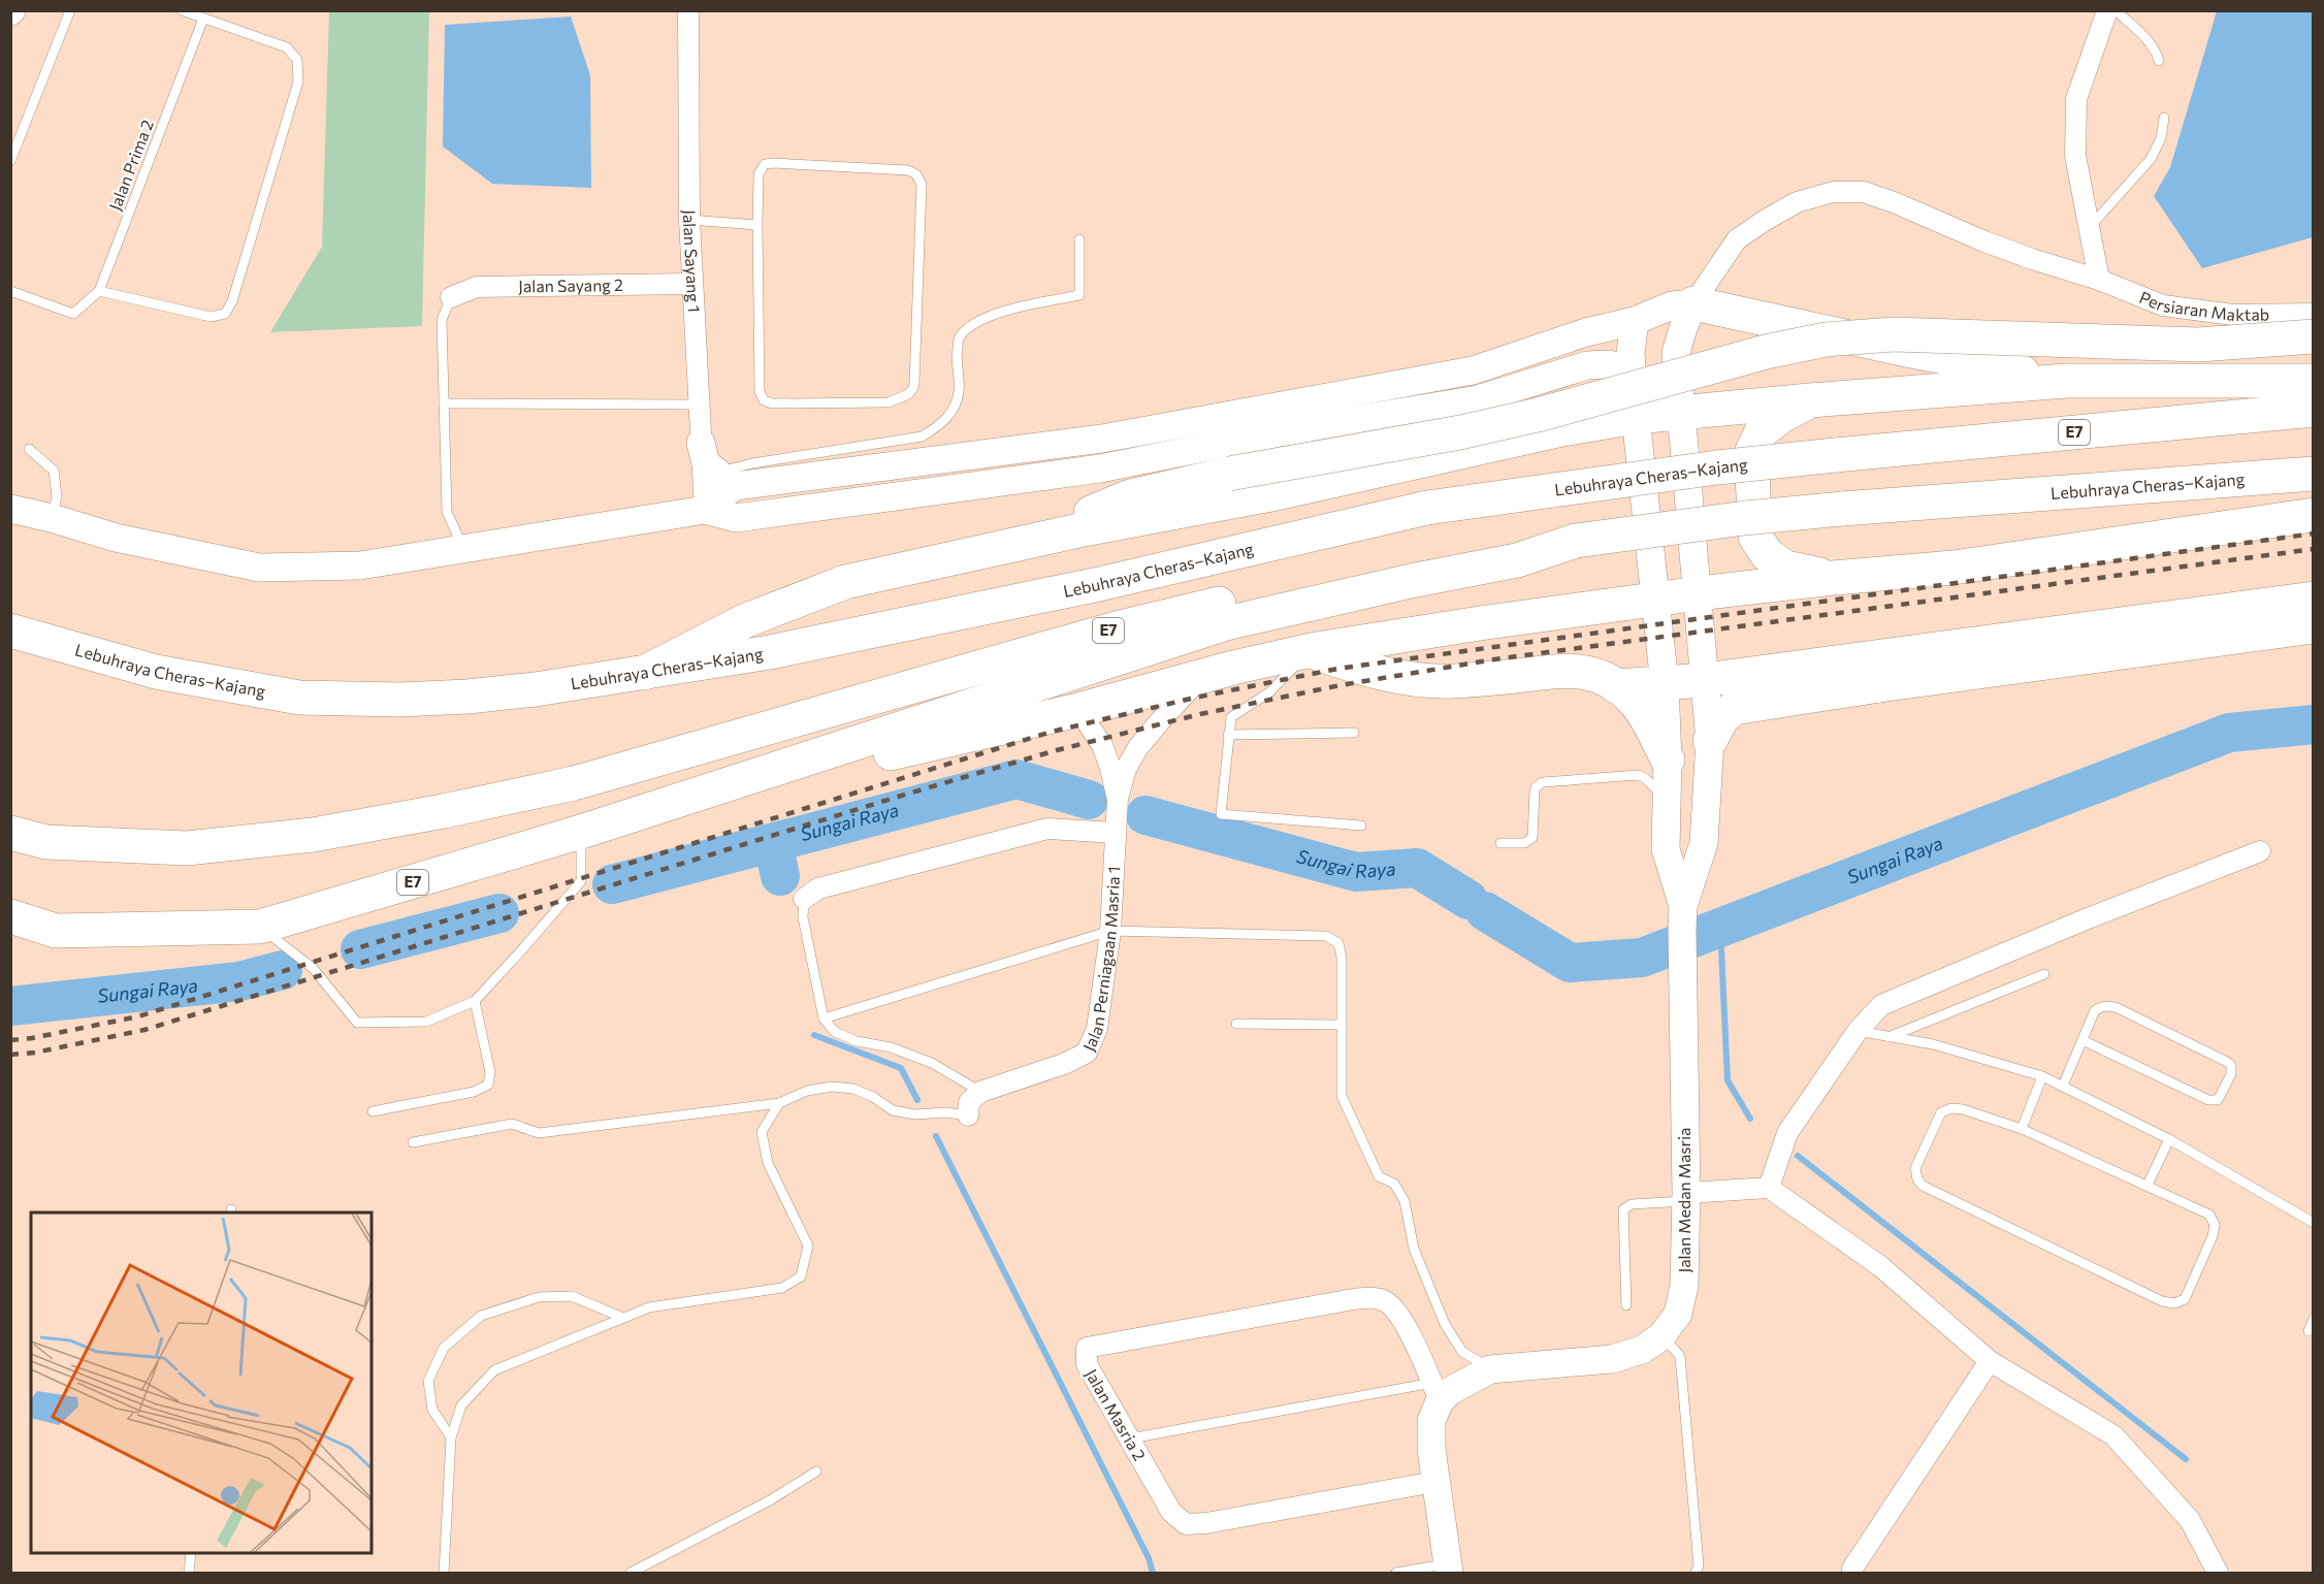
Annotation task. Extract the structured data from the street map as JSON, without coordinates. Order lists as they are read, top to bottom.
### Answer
{
  "streets": {
    "highway": ["E7", "Lebuhraya Cheras–Kajang"],
    "street": [
      "Jalan Sayang 1",
      "Jalan Sayang 2",
      "Persiaran Maktab",
      "Jalan Perniagaan Masria 1",
      "Jalan Medan Masria",
      "Jalan Masria 2"
    ],
    "lane": ["Jalan Prima 2"]
  },
  "crossings": [
    ["Jalan Sayang 1", "Jalan Sayang 2"],
    ["Persiaran Maktab", "Jalan Medan Masria"],
    ["E7", "Lebuhraya Cheras–Kajang"],
    ["Jalan Medan Masria", "Jalan Masria 2"]
  ],
  "water": ["Sungai Raya"]
}
